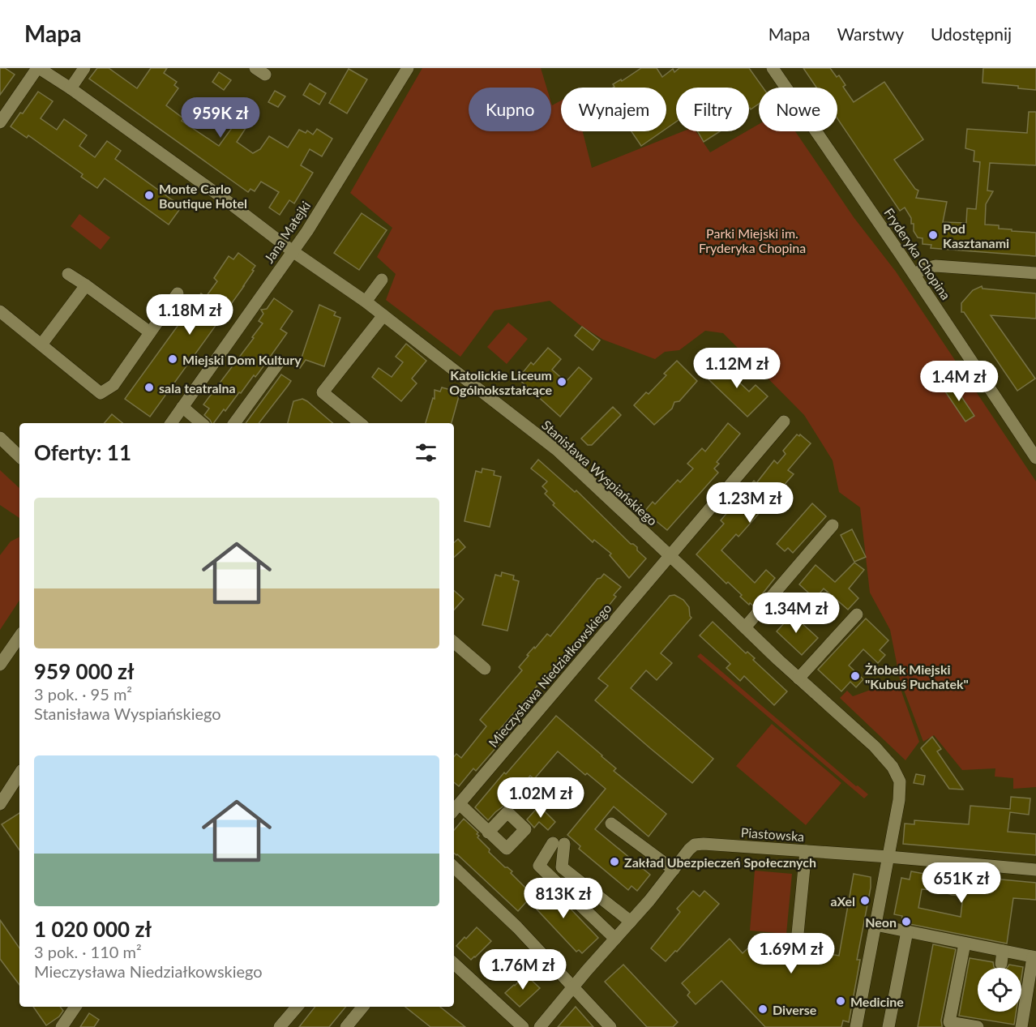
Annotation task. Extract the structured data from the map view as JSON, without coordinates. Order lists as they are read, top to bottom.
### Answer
{
  "streets": {
    "street": [
      "Jana Matejki",
      "Fryderyka Chopina",
      "Stanisława Wyspiańskiego",
      "Mieczysława Niedziałkowskiego",
      "Piastowska"
    ]
  },
  "crossings": [
    ["Jana Matejki", "Stanisława Wyspiańskiego"],
    ["Stanisława Wyspiańskiego", "Mieczysława Niedziałkowskiego"],
    ["Stanisława Wyspiańskiego", "Piastowska"]
  ],
  "parks": ["Parki Miejski im. Fryderyka Chopina"],
  "places": [
    "Monte Carlo Boutique Hotel",
    "Pod Kasztanami",
    "Miejski Dom Kultury",
    "Katolickie Liceum Ogólnokształcące",
    "sala teatralna",
    "Żłobek Miejski \"Kubuś Puchatek\"",
    "Zakład Ubezpieczeń Społecznych",
    "aXel",
    "Neon",
    "Medicine",
    "Diverse"
  ],
  "page": {
    "header": "Mapa",
    "nav": ["Mapa", "Warstwy", "Udostępnij"],
    "chip": [
      "Kupno",
      "Wynajem",
      "Filtry",
      "Nowe"
    ],
    "price": [
      "959K zł",
      "1.18M zł",
      "1.12M zł",
      "1.4M zł",
      "1.23M zł",
      "1.34M zł",
      "1.02M zł",
      "651K zł",
      "813K zł",
      "1.69M zł",
      "1.76M zł"
    ],
    "heading": "Oferty: 11",
    "list": [
      {
        "name": "959 000 zł",
        "note": "3 pok. · 95 m² · Stanisława Wyspiańskiego"
      },
      {
        "name": "1 020 000 zł",
        "note": "3 pok. · 110 m² · Mieczysława Niedziałkowskiego"
      }
    ]
  }
}
